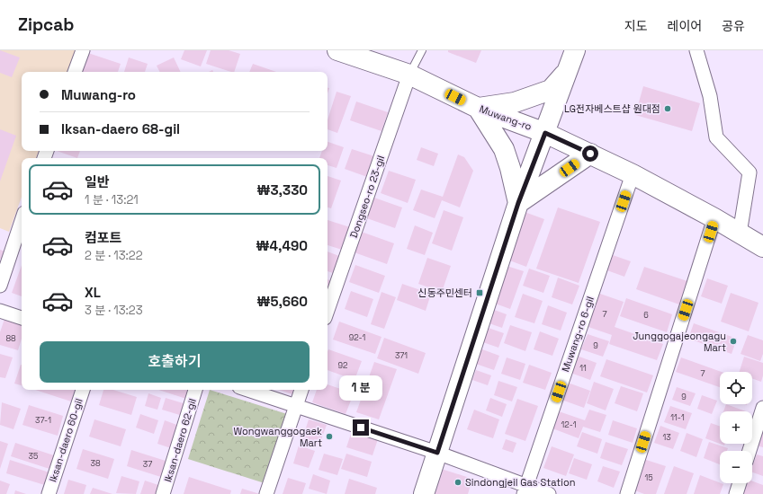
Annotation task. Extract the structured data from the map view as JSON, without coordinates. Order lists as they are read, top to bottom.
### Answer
{
  "streets": {
    "street": [
      "Muwang-ro",
      "Dongseo-ro 23-gil",
      "Muwang-ro 6-gil",
      "Iksan-daero 60-gil",
      "Iksan-daero 62-gil"
    ]
  },
  "crossings": [
    ["Muwang-ro", "Dongseo-ro 23-gil"],
    ["Muwang-ro", "Muwang-ro 6-gil"]
  ],
  "places": {
    "other": [
      "LG전자베스트샵 원대점",
      "Junggogajeongagu Mart",
      "Wongwanggogaek Mart",
      "Sindongjeil Gas Station"
    ],
    "transit": ["신동주민센터"]
  },
  "house_numbers": [
    "7",
    "6",
    "92-1",
    "88",
    "9",
    "371",
    "92",
    "11",
    "7",
    "9",
    "11-1",
    "37-1",
    "12-1",
    "13",
    "35",
    "38",
    "37",
    "15"
  ],
  "page": {
    "header": "Zipcab",
    "nav": ["지도", "레이어", "공유"],
    "banner": ["Muwang-ro", "Iksan-daero 68-gil"],
    "list": [
      {
        "name": "일반",
        "note": "1 분 · 13:21",
        "value": "₩3,330"
      },
      {
        "name": "컴포트",
        "note": "2 분 · 13:22",
        "value": "₩4,490"
      },
      {
        "name": "XL",
        "note": "3 분 · 13:23",
        "value": "₩5,660"
      }
    ],
    "buttons": "호출하기",
    "map_buttons": ["+", "−"],
    "bubble": "1 분"
  }
}
